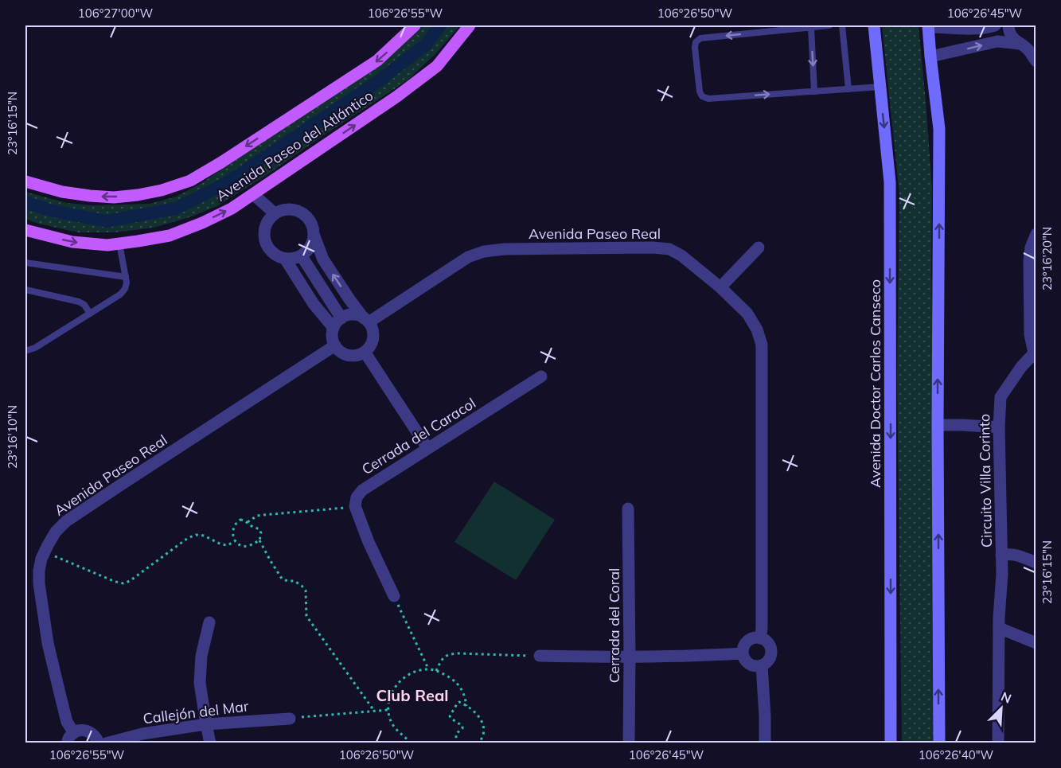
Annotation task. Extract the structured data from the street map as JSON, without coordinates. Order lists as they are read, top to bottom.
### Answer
{
  "streets": {
    "main road": ["Avenida Paseo del Atlántico", "Avenida Doctor Carlos Canseco"],
    "street": [
      "Avenida Paseo Real",
      "Cerrada del Caracol",
      "Circuito Villa Corinto",
      "Cerrada del Coral",
      "Callejón del Mar"
    ]
  },
  "districts": ["Club Real"],
  "north": "top right",
  "coordinates": [
    "106°27'00\"W",
    "106°26'55\"W",
    "106°26'50\"W",
    "106°26'45\"W",
    "23°16'15\"N",
    "23°16'20\"N",
    "23°16'10\"N",
    "106°26'40\"W"
  ]
}
